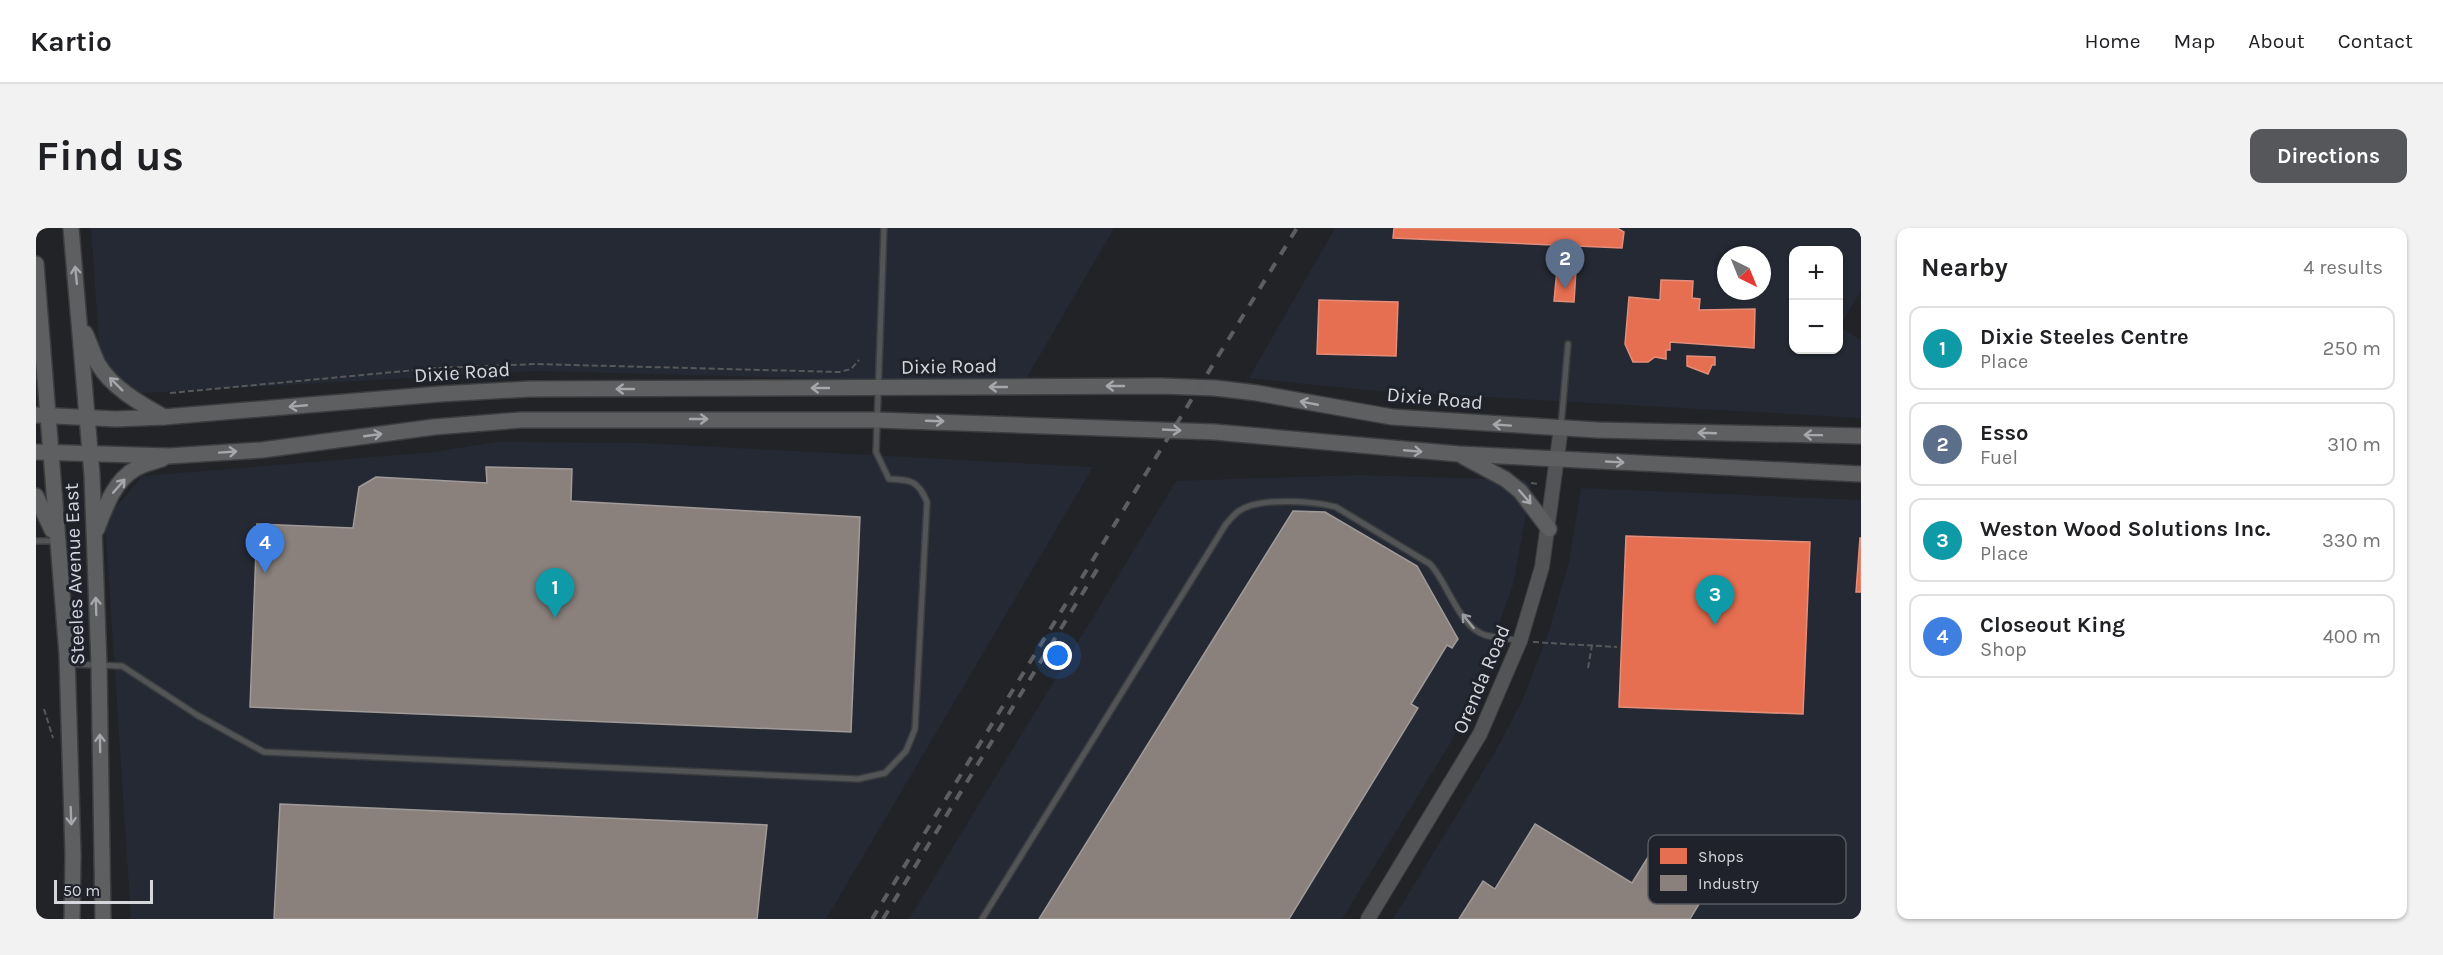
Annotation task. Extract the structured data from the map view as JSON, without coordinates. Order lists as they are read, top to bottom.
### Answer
{
  "streets": {
    "main road": ["Dixie Road", "Steeles Avenue East"],
    "street": ["Orenda Road"]
  },
  "crossings": [
    ["Dixie Road", "Steeles Avenue East"],
    ["Dixie Road", "Orenda Road"]
  ],
  "legend": ["Shops", "Industry"],
  "scale_bar": "50 m",
  "north": "bottom right",
  "page": {
    "header": "Kartio",
    "nav": [
      "Home",
      "Map",
      "About",
      "Contact"
    ],
    "buttons": "Directions",
    "title": "Find us",
    "heading": ["Nearby", "4 results"],
    "pins": [
      "2",
      "4",
      "1",
      "3"
    ],
    "map_buttons": ["+", "−"],
    "list": [
      {
        "mark": "1",
        "name": "Dixie Steeles Centre",
        "note": "Place",
        "value": "250 m"
      },
      {
        "mark": "2",
        "name": "Esso",
        "note": "Fuel",
        "value": "310 m"
      },
      {
        "mark": "3",
        "name": "Weston Wood Solutions Inc.",
        "note": "Place",
        "value": "330 m"
      },
      {
        "mark": "4",
        "name": "Closeout King",
        "note": "Shop",
        "value": "400 m"
      }
    ],
    "scale": "50 m"
  }
}
